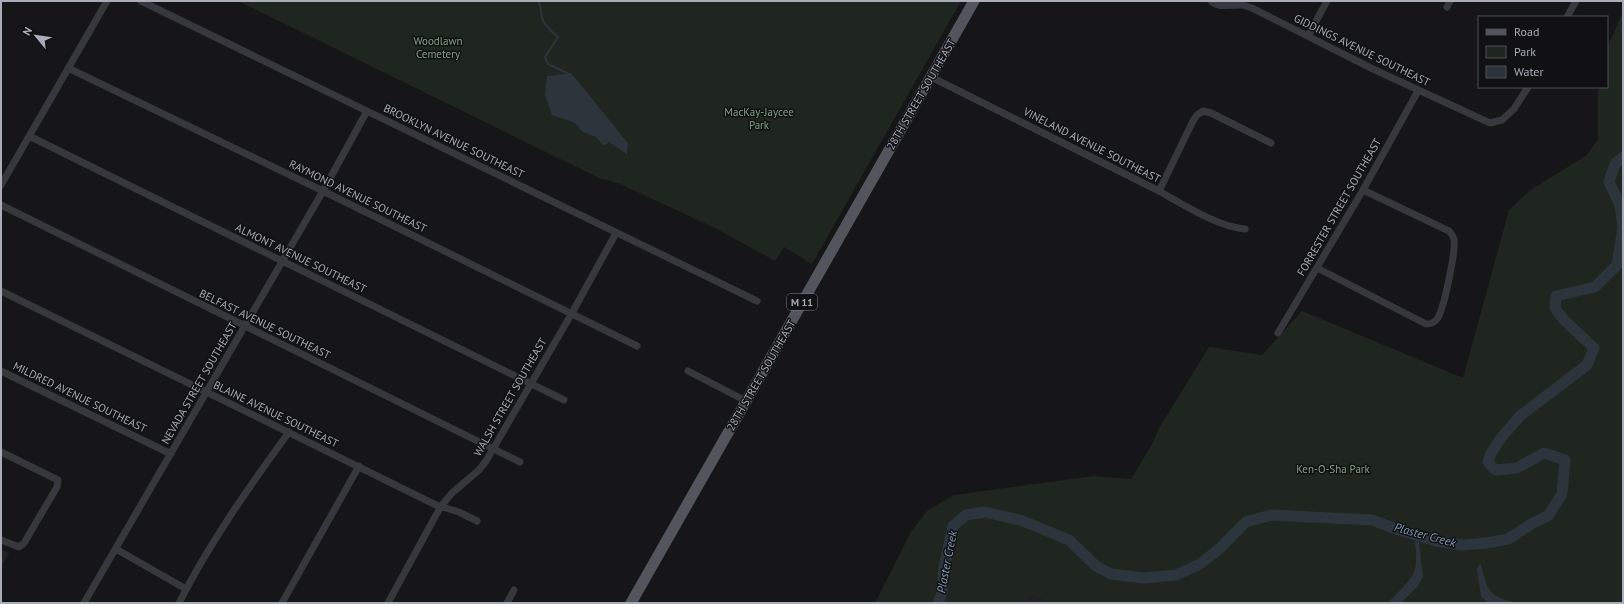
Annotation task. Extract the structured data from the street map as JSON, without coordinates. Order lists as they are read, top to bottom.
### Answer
{
  "streets": {
    "main road": ["28TH STREET SOUTHEAST", "M 11"],
    "street": [
      "GIDDINGS AVENUE SOUTHEAST",
      "BROOKLYN AVENUE SOUTHEAST",
      "VINELAND AVENUE SOUTHEAST",
      "RAYMOND AVENUE SOUTHEAST",
      "FORRESTER STREET SOUTHEAST",
      "ALMONT AVENUE SOUTHEAST",
      "BELFAST AVENUE SOUTHEAST",
      "NEVADA STREET SOUTHEAST",
      "MILDRED AVENUE SOUTHEAST",
      "WALSH STREET SOUTHEAST",
      "BLAINE AVENUE SOUTHEAST"
    ]
  },
  "crossings": [
    ["GIDDINGS AVENUE SOUTHEAST", "FORRESTER STREET SOUTHEAST"],
    ["28TH STREET SOUTHEAST", "VINELAND AVENUE SOUTHEAST"],
    ["BROOKLYN AVENUE SOUTHEAST", "NEVADA STREET SOUTHEAST"],
    ["BROOKLYN AVENUE SOUTHEAST", "WALSH STREET SOUTHEAST"],
    ["RAYMOND AVENUE SOUTHEAST", "NEVADA STREET SOUTHEAST"],
    ["RAYMOND AVENUE SOUTHEAST", "WALSH STREET SOUTHEAST"],
    ["ALMONT AVENUE SOUTHEAST", "NEVADA STREET SOUTHEAST"],
    ["ALMONT AVENUE SOUTHEAST", "WALSH STREET SOUTHEAST"],
    ["BELFAST AVENUE SOUTHEAST", "NEVADA STREET SOUTHEAST"],
    ["BELFAST AVENUE SOUTHEAST", "WALSH STREET SOUTHEAST"],
    ["NEVADA STREET SOUTHEAST", "MILDRED AVENUE SOUTHEAST"],
    ["NEVADA STREET SOUTHEAST", "BLAINE AVENUE SOUTHEAST"],
    ["WALSH STREET SOUTHEAST", "BLAINE AVENUE SOUTHEAST"]
  ],
  "water": ["Plaster Creek"],
  "parks": ["Woodlawn Cemetery", "MacKay-Jaycee Park", "Ken-O-Sha Park"],
  "legend": ["Road", "Park", "Water"],
  "north": "top left"
}
